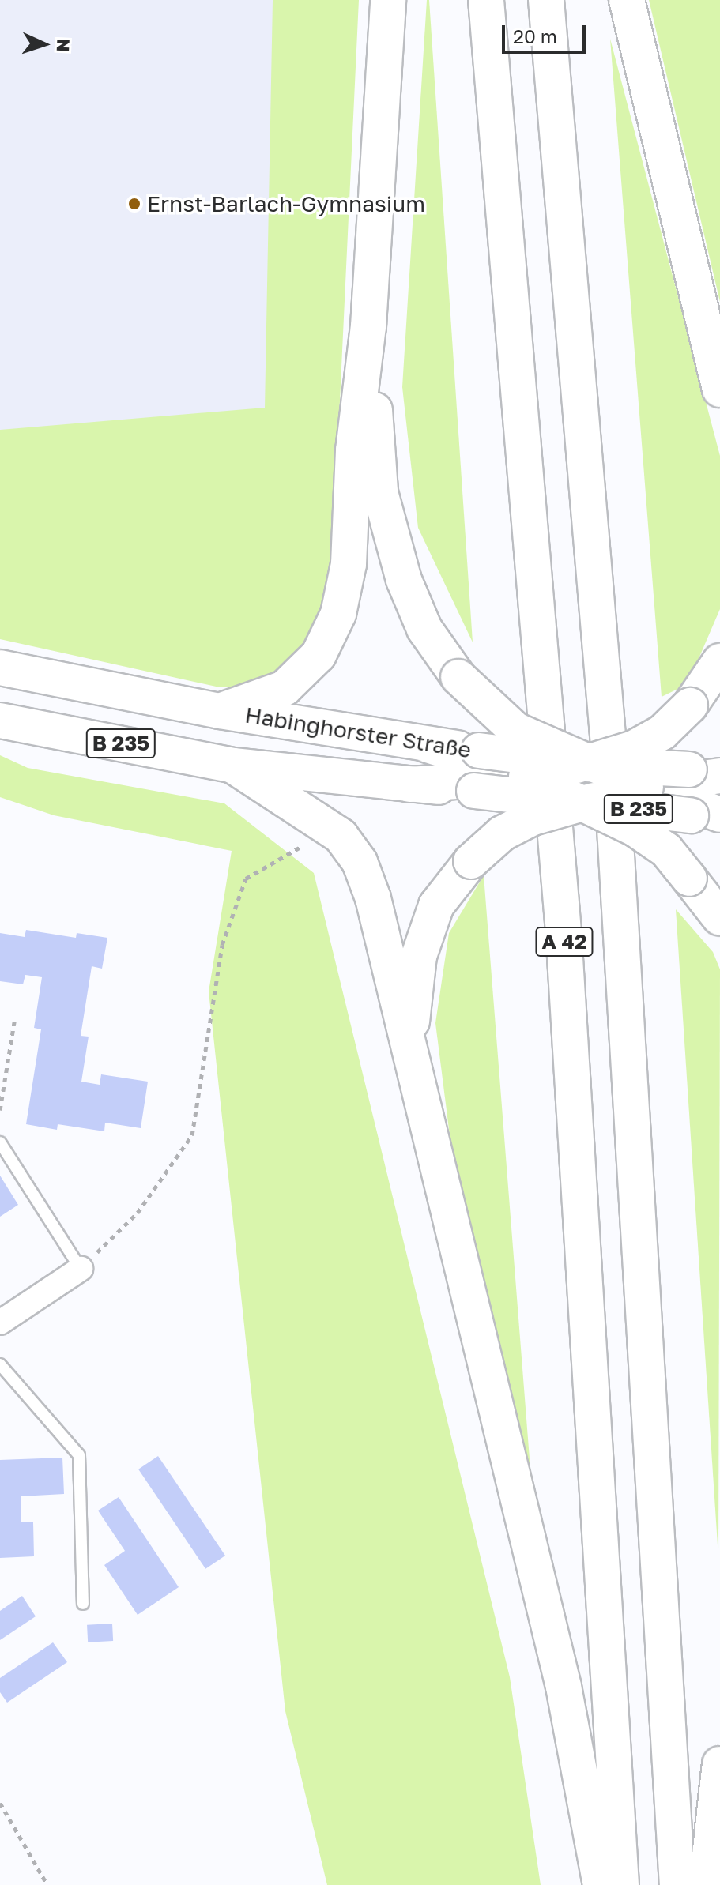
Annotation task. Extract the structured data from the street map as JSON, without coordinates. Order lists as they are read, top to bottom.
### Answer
{
  "streets": {
    "main road": ["Habinghorster Straße", "B 235", "A 42"]
  },
  "places": ["Ernst-Barlach-Gymnasium"],
  "scale_bar": "20 m",
  "north": "right"
}
